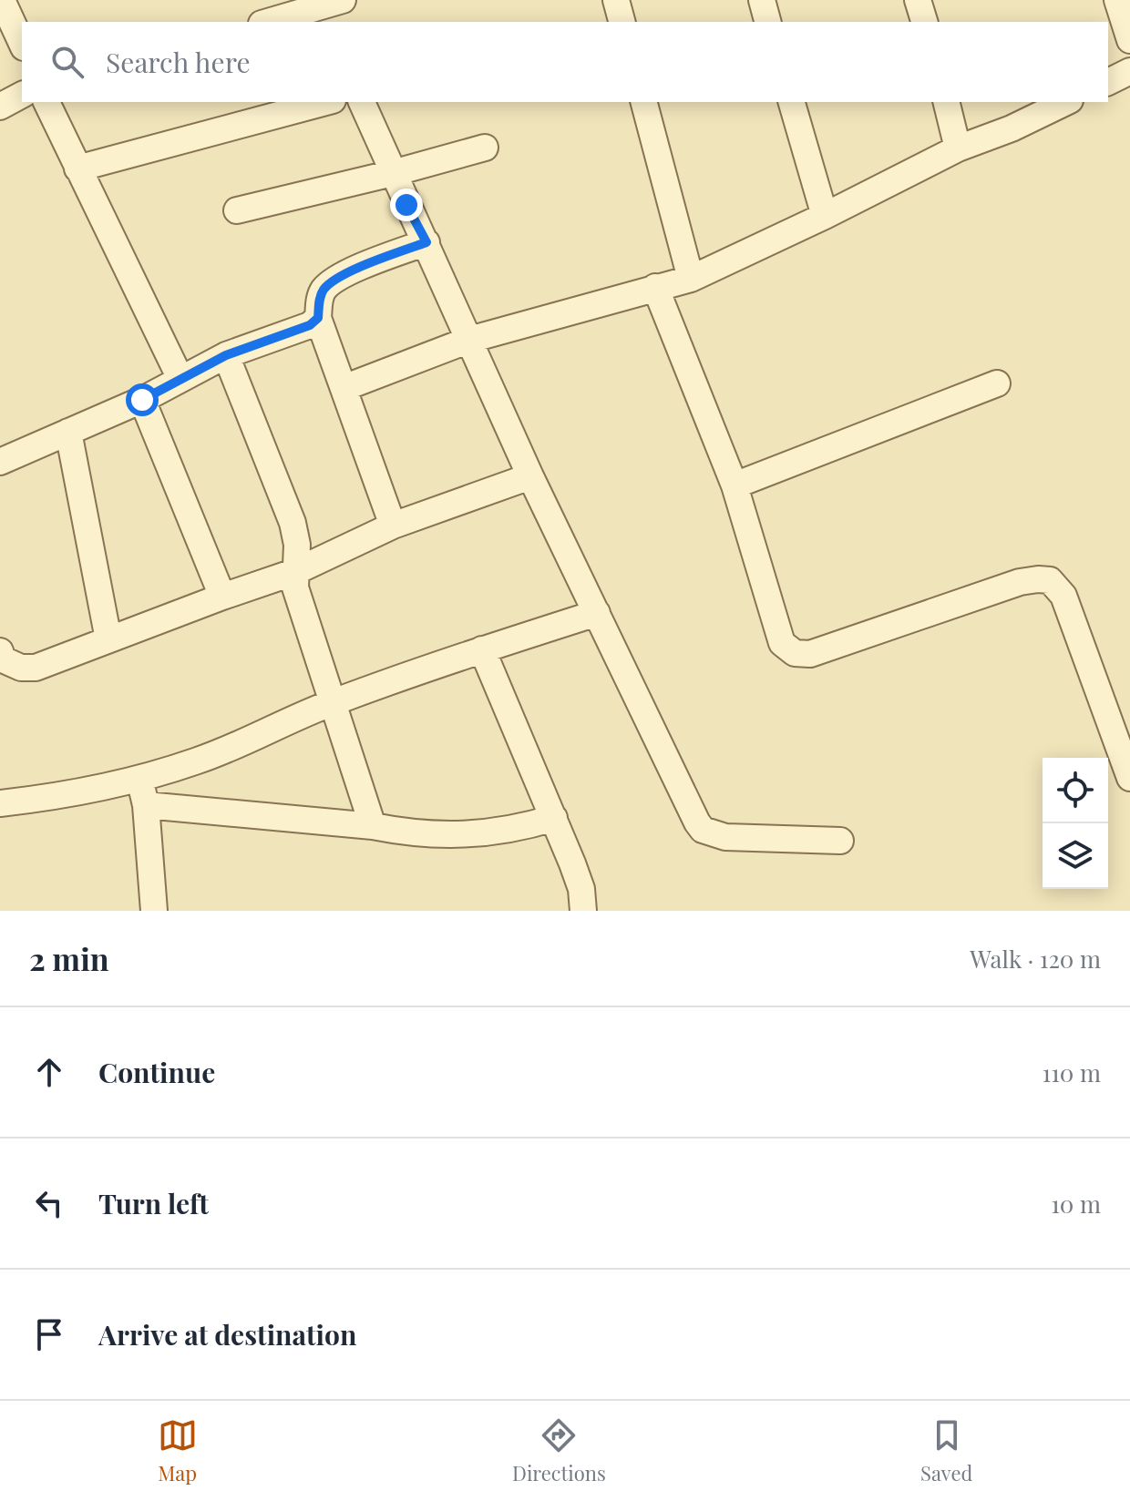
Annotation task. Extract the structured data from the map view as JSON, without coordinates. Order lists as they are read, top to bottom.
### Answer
{
  "page": {
    "search": "Search here",
    "heading": ["2 min", "Walk · 120 m"],
    "list": [
      ["Continue", "110 m"],
      ["Turn left", "10 m"],
      "Arrive at destination"
    ],
    "nav": ["Map", "Directions", "Saved"]
  }
}
